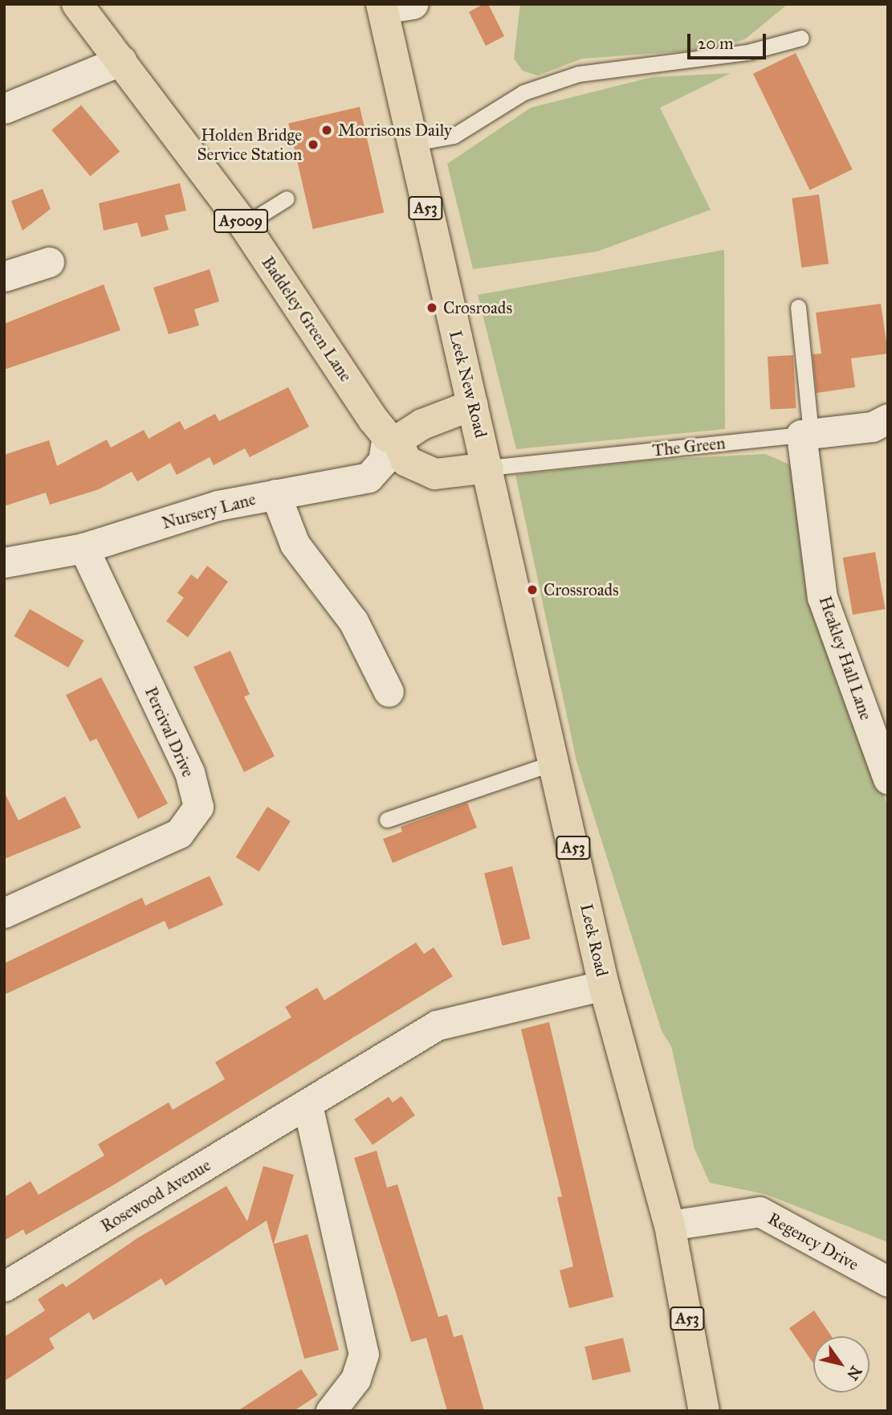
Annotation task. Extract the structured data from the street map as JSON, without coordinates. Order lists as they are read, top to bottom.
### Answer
{
  "streets": {
    "main road": [
      "A53",
      "A5009",
      "Baddeley Green Lane",
      "Leek New Road",
      "Leek Road"
    ],
    "street": [
      "The Green",
      "Nursery Lane",
      "Heakley Hall Lane",
      "Percival Drive",
      "Rosewood Avenue",
      "Regency Drive"
    ]
  },
  "crossings": [
    ["Baddeley Green Lane", "Leek New Road"],
    ["Baddeley Green Lane", "The Green"],
    ["Baddeley Green Lane", "Nursery Lane"],
    ["Baddeley Green Lane", "Leek Road"],
    ["Leek New Road", "The Green"],
    ["Leek New Road", "Leek Road"],
    ["The Green", "Heakley Hall Lane"],
    ["The Green", "Leek Road"],
    ["Nursery Lane", "Percival Drive"],
    ["Leek Road", "Rosewood Avenue"],
    ["Leek Road", "Regency Drive"]
  ],
  "places": [
    "Morrisons Daily",
    "Holden Bridge Service Station",
    "Crosroads",
    "Crossroads"
  ],
  "scale_bar": "20 m",
  "north": "bottom right"
}
